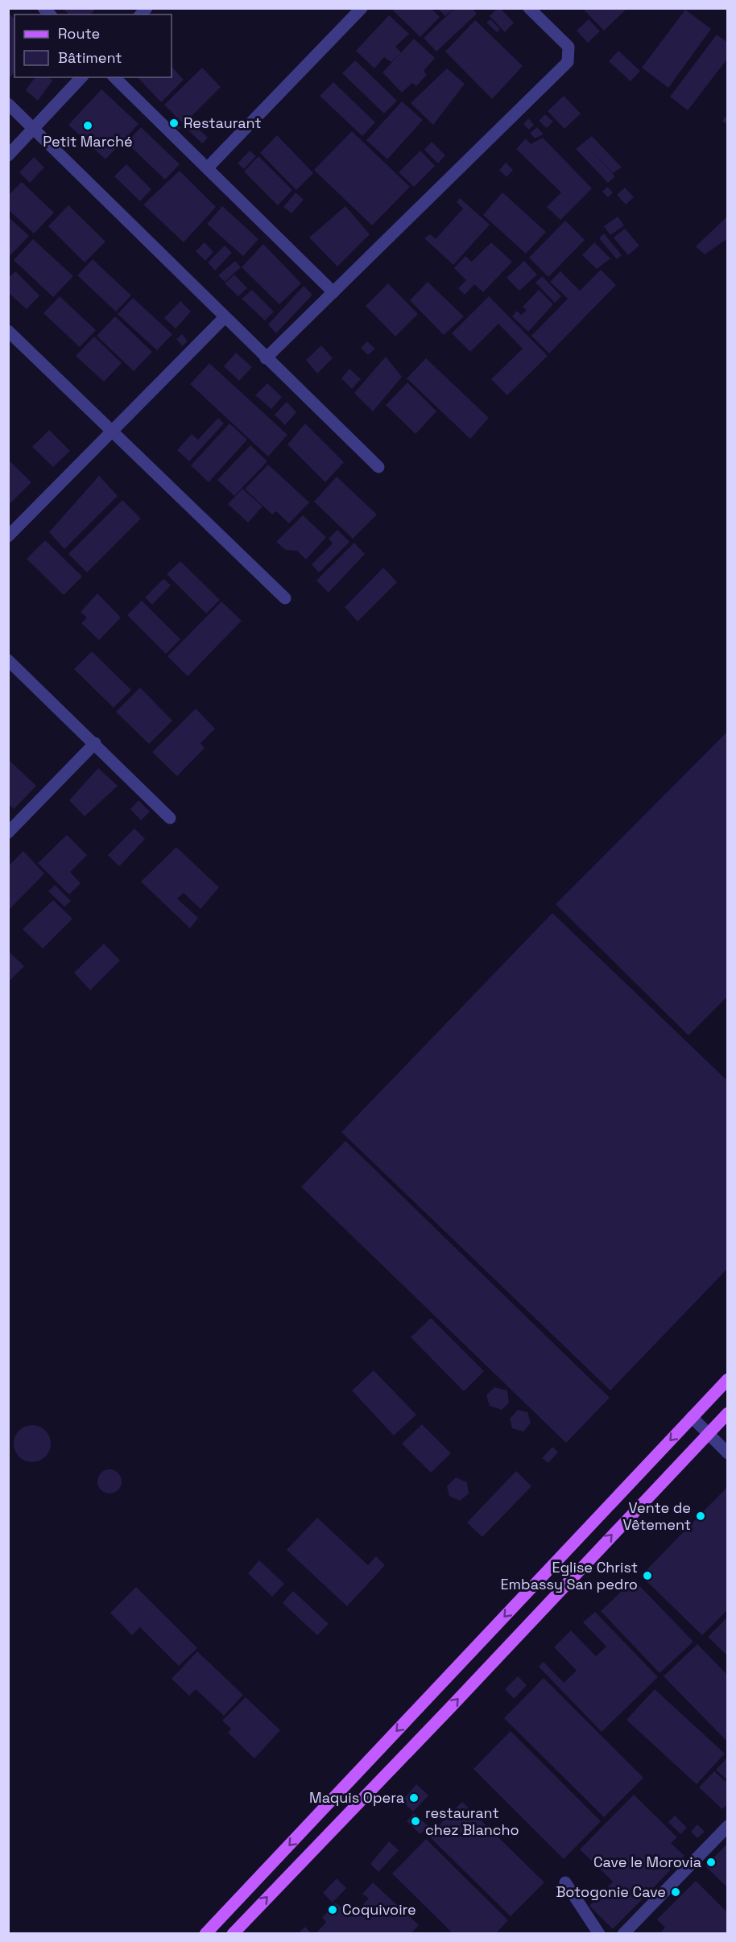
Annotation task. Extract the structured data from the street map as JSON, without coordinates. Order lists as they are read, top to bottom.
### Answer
{
  "places": [
    "Restaurant",
    "Petit Marché",
    "Vente de Vêtement",
    "Eglise Christ Embassy San pedro",
    "Maquis Opera",
    "restaurant chez Blancho",
    "Cave le Morovia",
    "Botogonie Cave",
    "Coquivoire"
  ],
  "legend": ["Route", "Bâtiment"]
}
